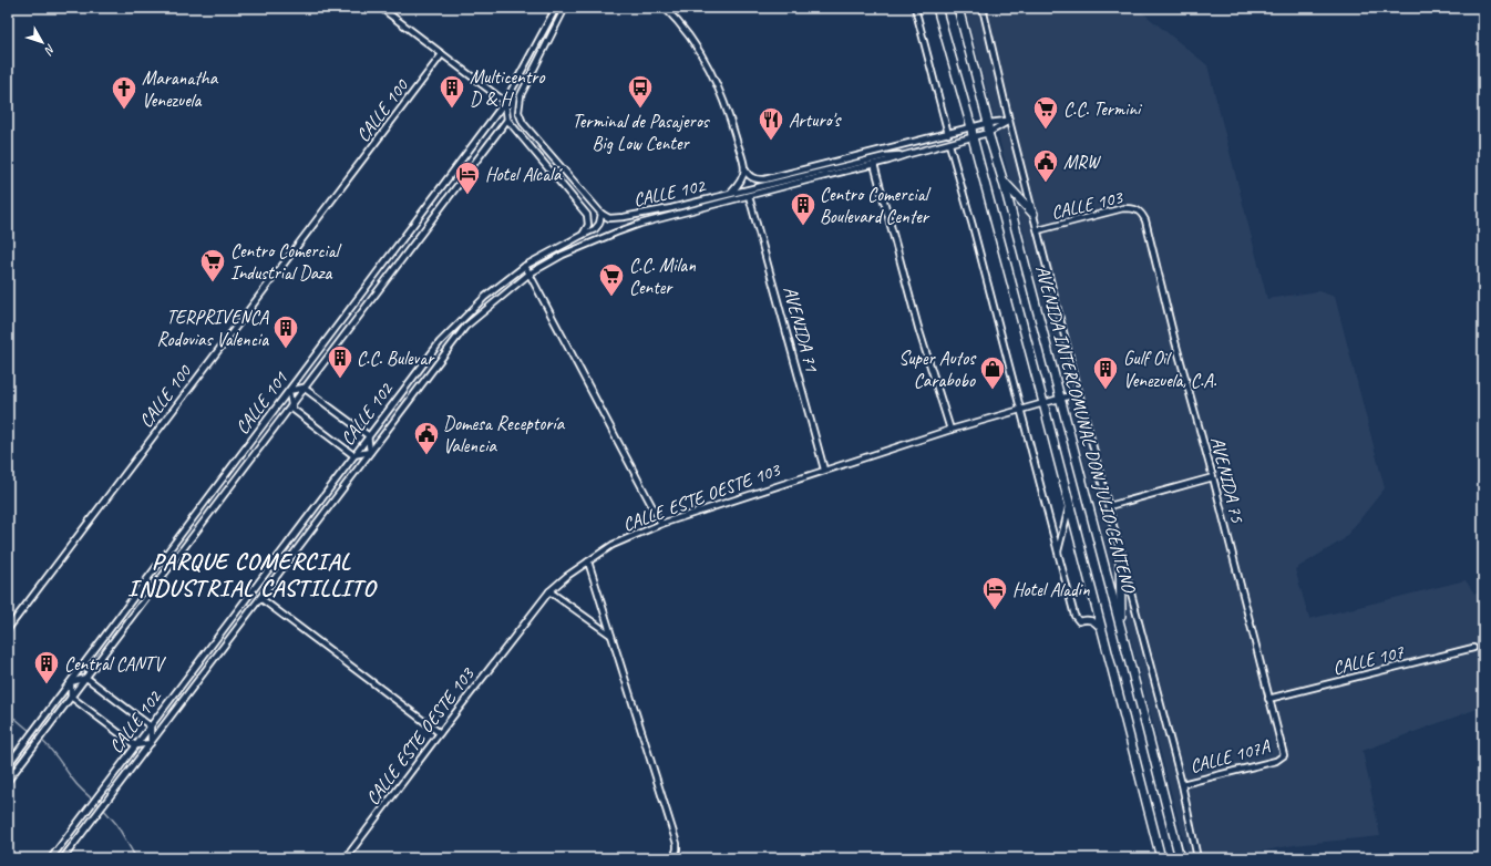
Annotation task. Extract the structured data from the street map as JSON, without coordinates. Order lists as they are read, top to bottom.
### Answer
{
  "streets": {
    "main road": ["AVENIDA INTERCOMUNAL DON JULIO CENTENO"],
    "street": [
      "CALLE 100",
      "CALLE 102",
      "CALLE 103",
      "AVENIDA 71",
      "CALLE 101",
      "AVENIDA 75",
      "CALLE ESTE OESTE 103",
      "CALLE 107",
      "CALLE 107A"
    ]
  },
  "crossings": [
    ["CALLE 102", "AVENIDA 71"],
    ["CALLE 102", "AVENIDA INTERCOMUNAL DON JULIO CENTENO"],
    ["CALLE 103", "AVENIDA INTERCOMUNAL DON JULIO CENTENO"],
    ["CALLE 103", "AVENIDA 75"],
    ["AVENIDA 71", "CALLE ESTE OESTE 103"],
    ["AVENIDA INTERCOMUNAL DON JULIO CENTENO", "CALLE ESTE OESTE 103"],
    ["AVENIDA INTERCOMUNAL DON JULIO CENTENO", "CALLE 107A"],
    ["AVENIDA 75", "CALLE 107"],
    ["AVENIDA 75", "CALLE 107A"]
  ],
  "districts": ["PARQUE COMERCIAL INDUSTRIAL CASTILLITO"],
  "places": {
    "building": [
      "Multicentro D & H",
      "Centro Comercial Boulevard Center",
      "TERPRIVENCA Rodovias Valencia",
      "C.C. Bulevar",
      "Gulf Oil Venezuela, C.A.",
      "Central CANTV"
    ],
    "bus stop": ["Terminal de Pasajeros Big Low Center"],
    "church": ["Maranatha Venezuela"],
    "supermarket": ["C.C. Termini", "Centro Comercial Industrial Daza", "C.C. Milan Center"],
    "restaurant": ["Arturo's"],
    "public building": ["MRW", "Domesa Receptoría Valencia"],
    "hotel": ["Hotel Alcalá", "Hotel Aladin"],
    "shop": ["Super Autos Carabobo"]
  },
  "north": "bottom right"
}
